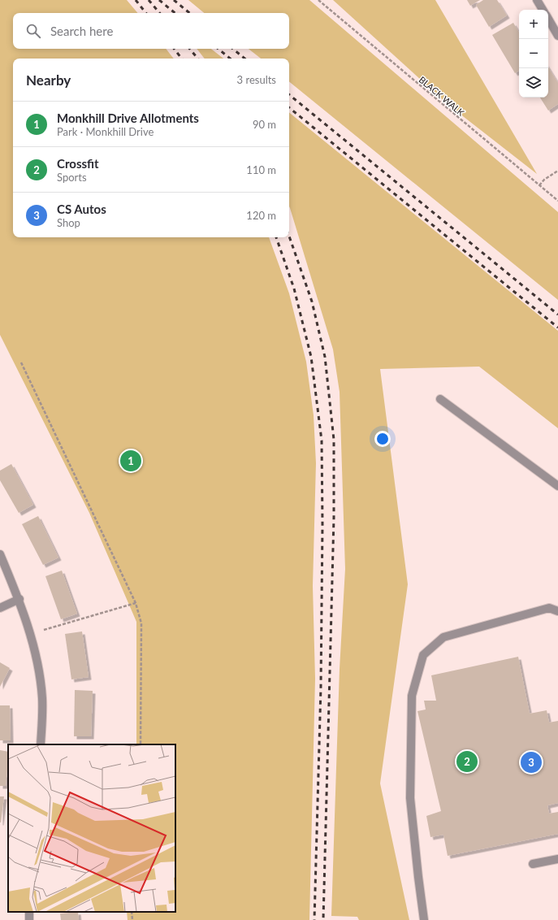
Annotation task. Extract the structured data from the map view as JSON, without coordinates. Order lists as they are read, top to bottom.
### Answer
{
  "streets": {
    "path": ["BLACK WALK"]
  },
  "page": {
    "map_buttons": ["+", "−"],
    "search": "Search here",
    "heading": ["Nearby", "3 results"],
    "list": [
      {
        "mark": "1",
        "name": "Monkhill Drive Allotments",
        "note": "Park · Monkhill Drive",
        "value": "90 m"
      },
      {
        "mark": "2",
        "name": "Crossfit",
        "note": "Sports",
        "value": "110 m"
      },
      {
        "mark": "3",
        "name": "CS Autos",
        "note": "Shop",
        "value": "120 m"
      }
    ],
    "pins": ["1", "2", "3"]
  }
}
